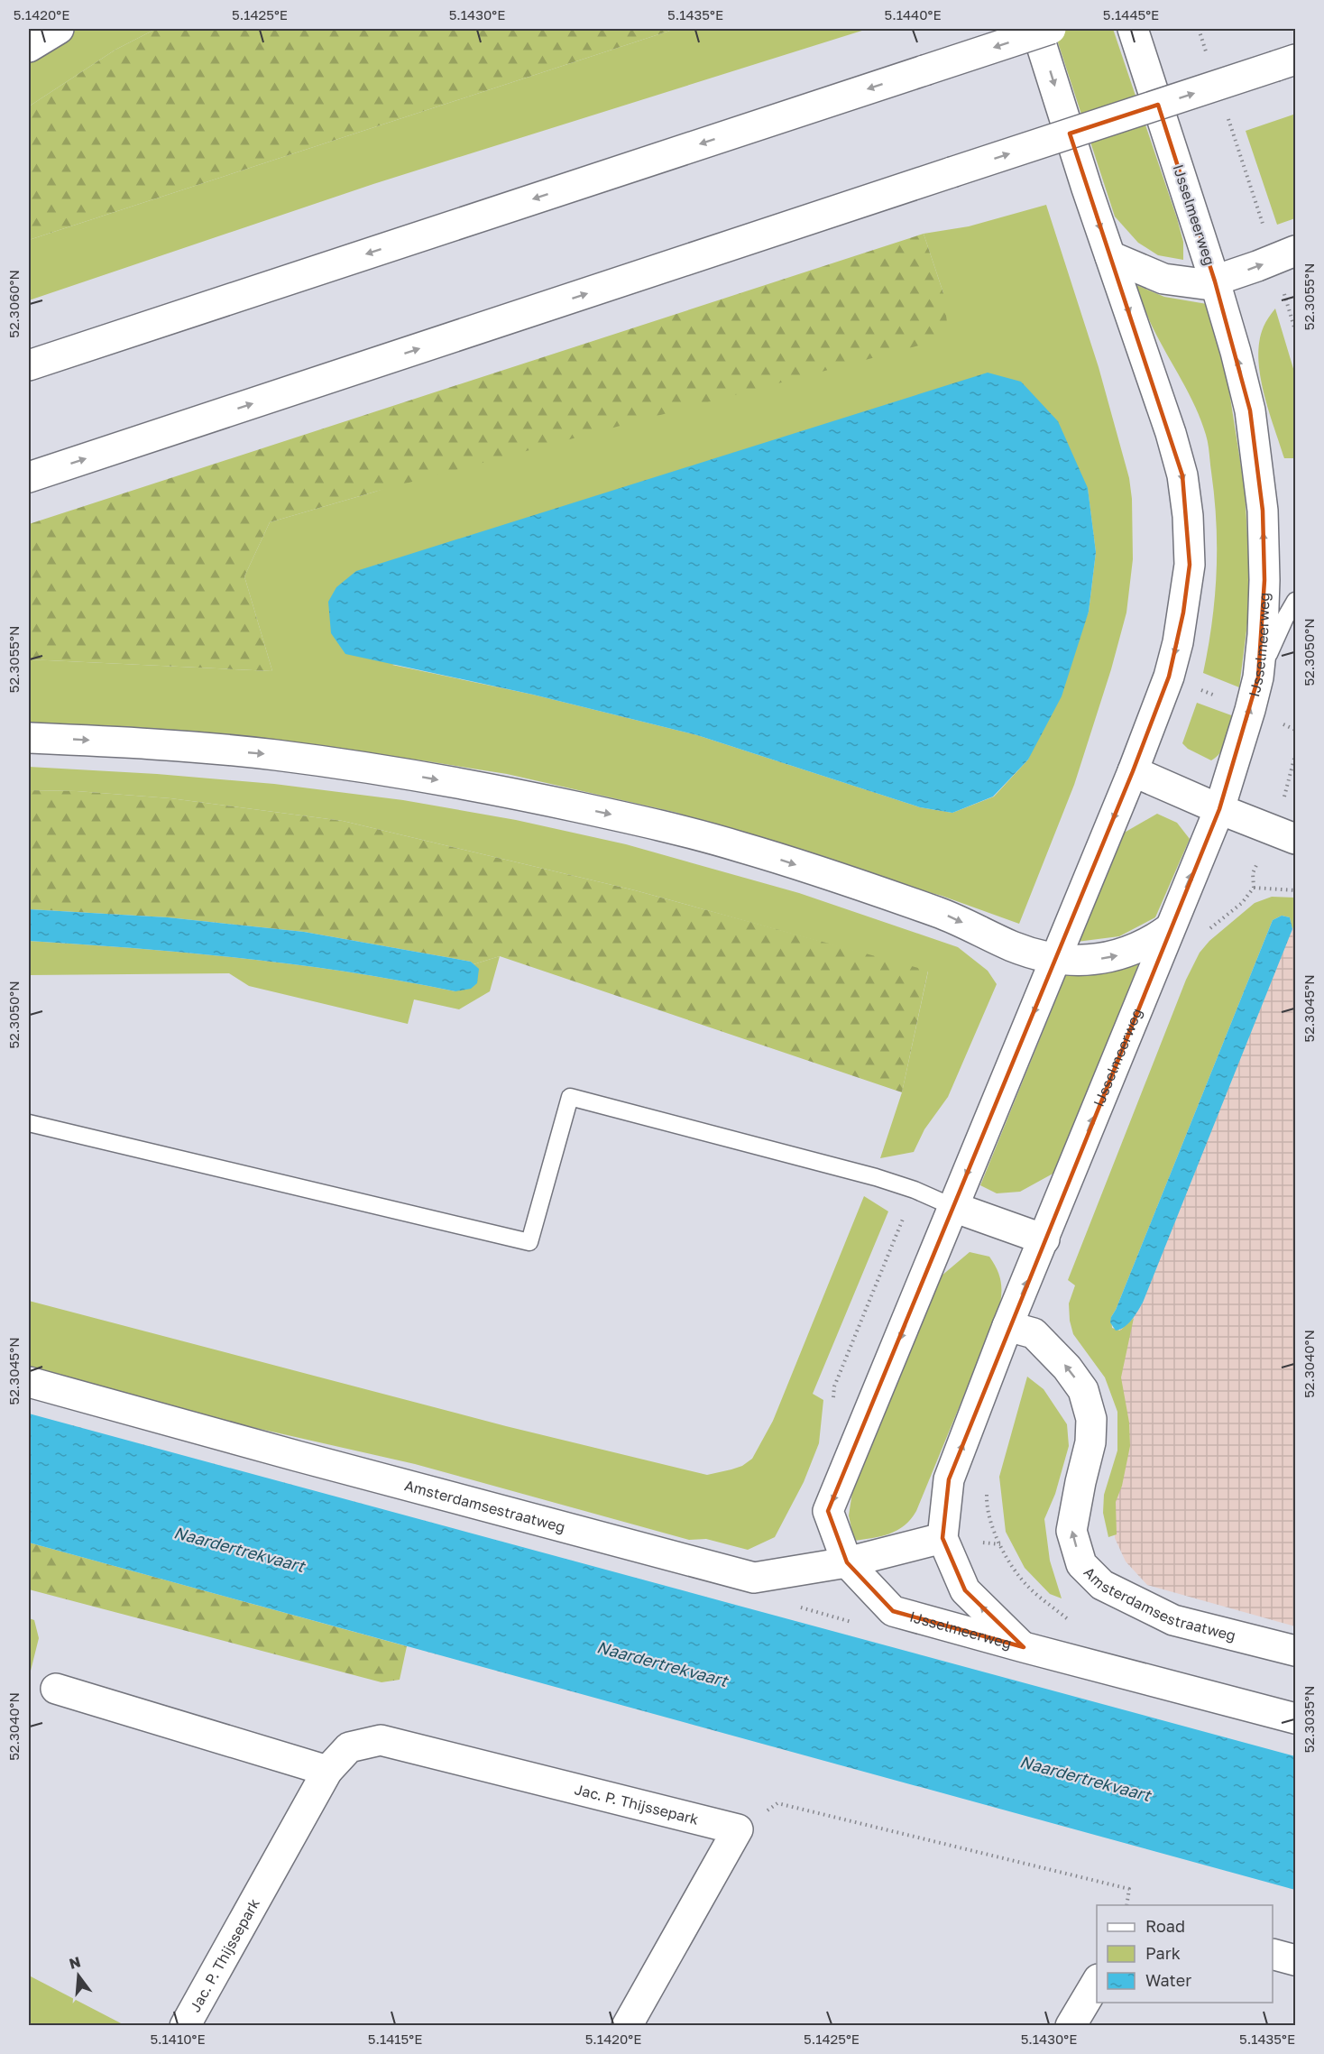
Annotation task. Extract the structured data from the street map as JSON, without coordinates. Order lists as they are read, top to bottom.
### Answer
{
  "streets": {
    "main road": ["IJsselmeerweg", "Amsterdamsestraatweg", "Jac. P. Thijssepark"]
  },
  "crossings": [
    ["IJsselmeerweg", "Amsterdamsestraatweg"]
  ],
  "water": ["Naardertrekvaart"],
  "legend": ["Road", "Park", "Water"],
  "north": "top",
  "coordinates": [
    "5.1420°E",
    "5.1425°E",
    "5.1430°E",
    "5.1435°E",
    "5.1440°E",
    "5.1445°E",
    "52.3055°N",
    "52.3060°N",
    "52.3050°N",
    "52.3045°N",
    "52.3040°N",
    "52.3035°N",
    "5.1410°E",
    "5.1415°E"
  ]
}
